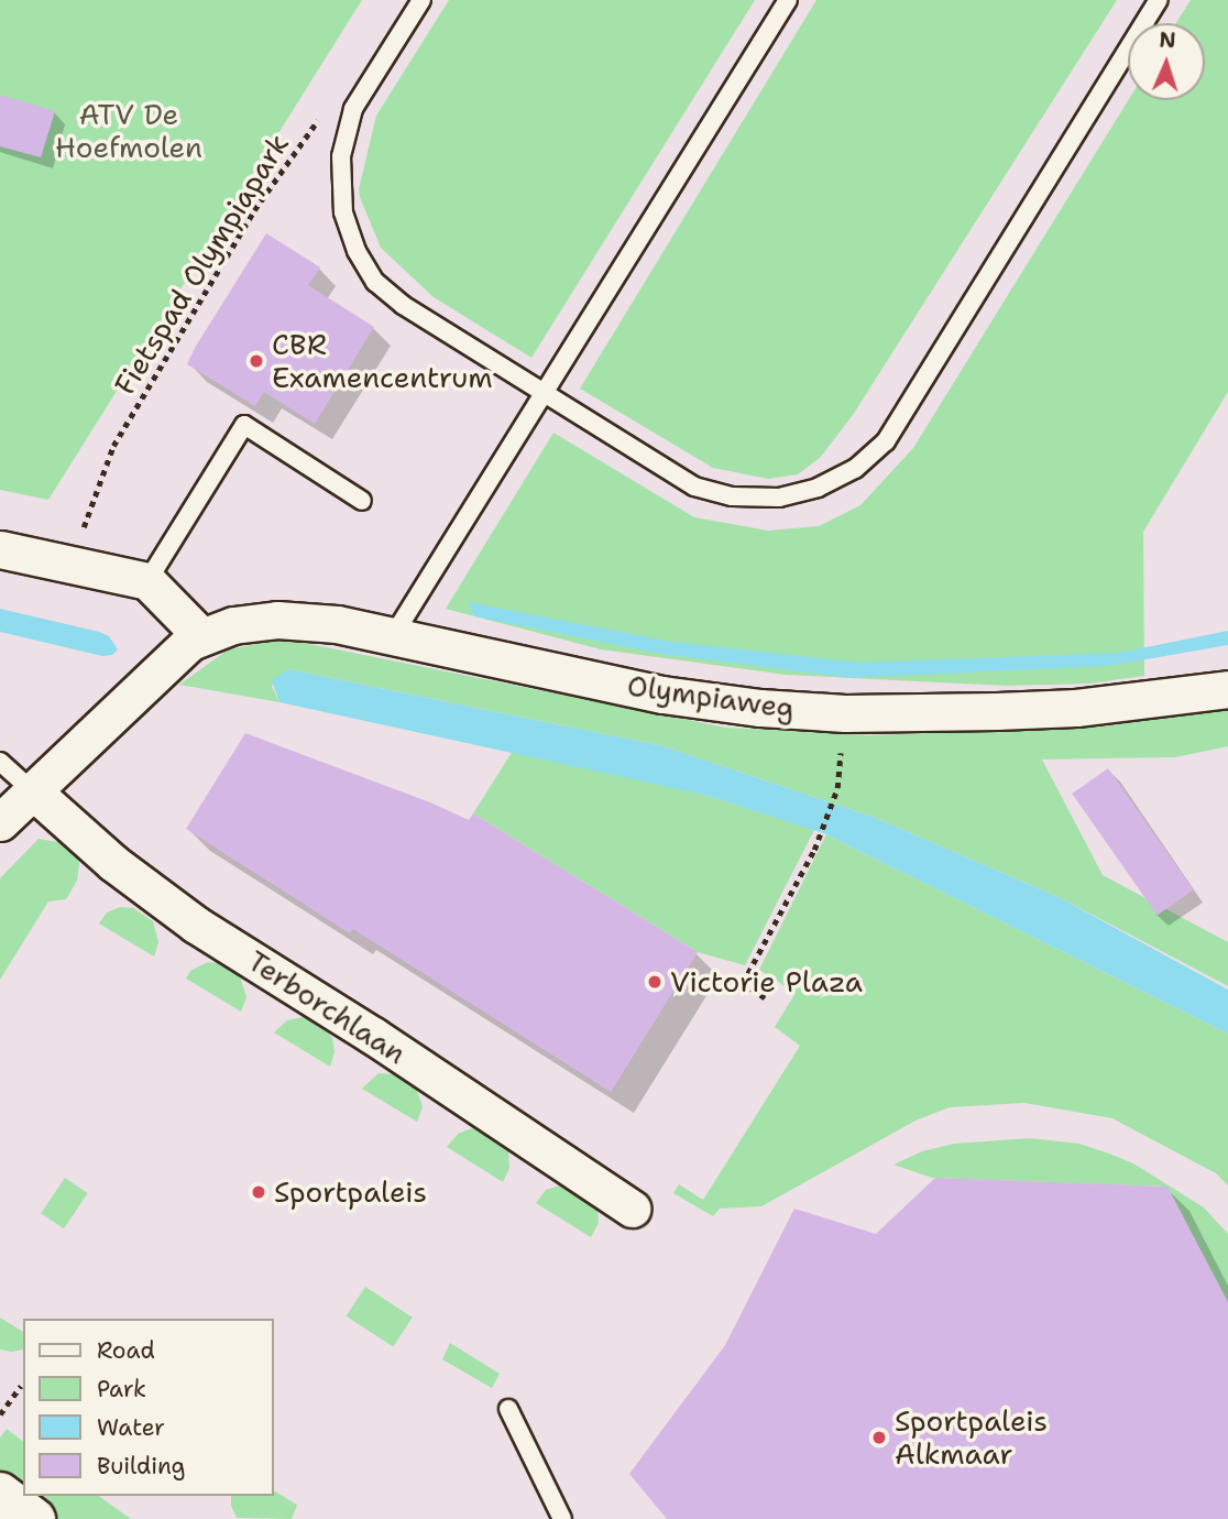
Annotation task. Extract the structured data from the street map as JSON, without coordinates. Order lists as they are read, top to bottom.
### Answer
{
  "streets": {
    "street": ["Olympiaweg", "Terborchlaan"],
    "path": ["Fietspad Olympiapark"]
  },
  "crossings": [
    ["Olympiaweg", "Terborchlaan"]
  ],
  "parks": ["ATV De Hoefmolen"],
  "places": [
    "CBR Examencentrum",
    "Victorie Plaza",
    "Sportpaleis",
    "Sportpaleis Alkmaar"
  ],
  "legend": [
    "Road",
    "Park",
    "Water",
    "Building"
  ],
  "north": "top"
}
